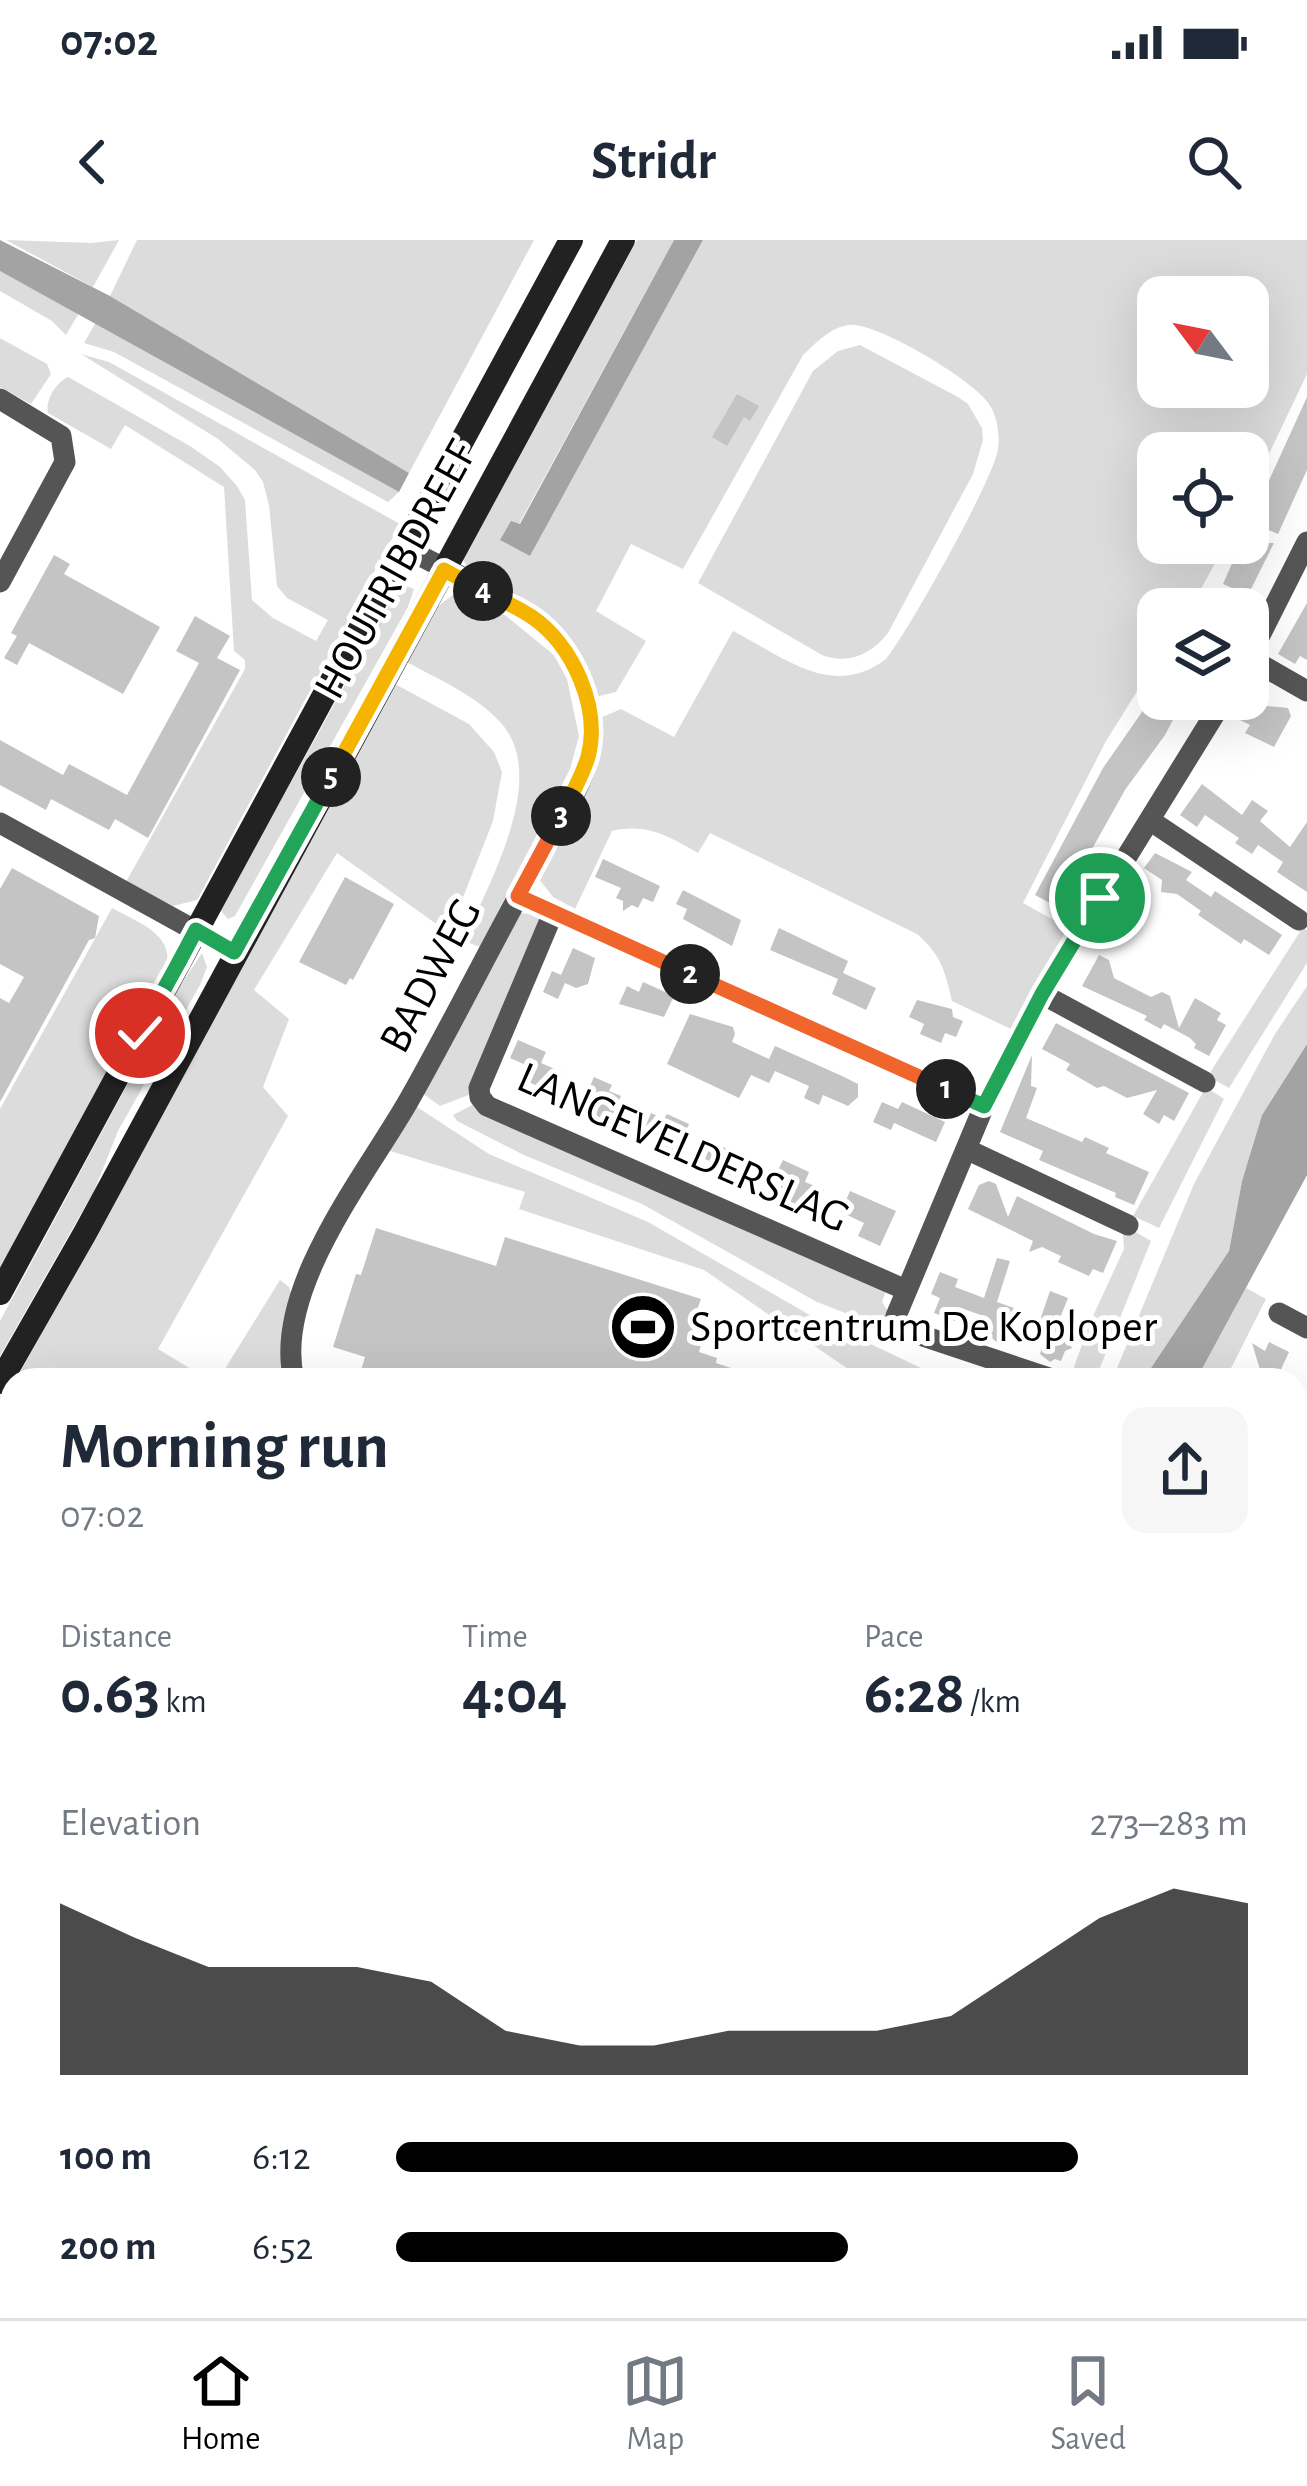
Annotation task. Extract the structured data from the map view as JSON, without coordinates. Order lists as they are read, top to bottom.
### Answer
{
  "streets": {
    "main road": ["HOUTRIBDREEF"],
    "street": ["BADWEG", "LANGEVELDERSLAG"]
  },
  "crossings": [
    ["HOUTRIBDREEF", "BADWEG"]
  ],
  "places": {
    "sports": ["Sportcentrum De Koploper"]
  },
  "north": "top left",
  "page": {
    "status": "07:02",
    "header": "Stridr",
    "pins": [
      "4",
      "5",
      "3",
      "2",
      "1"
    ],
    "heading": ["Morning run", "07:02"],
    "stats": [
      ["Distance", "0.63 km"],
      ["Time", "4:04"],
      ["Pace", "6:28 /km"]
    ],
    "chart": ["Elevation", "273–283 m"],
    "list": [
      {
        "name": "100 m",
        "note": "6:12"
      },
      {
        "name": "200 m",
        "note": "6:52"
      }
    ],
    "tabs": ["Home", "Map", "Saved"]
  }
}
